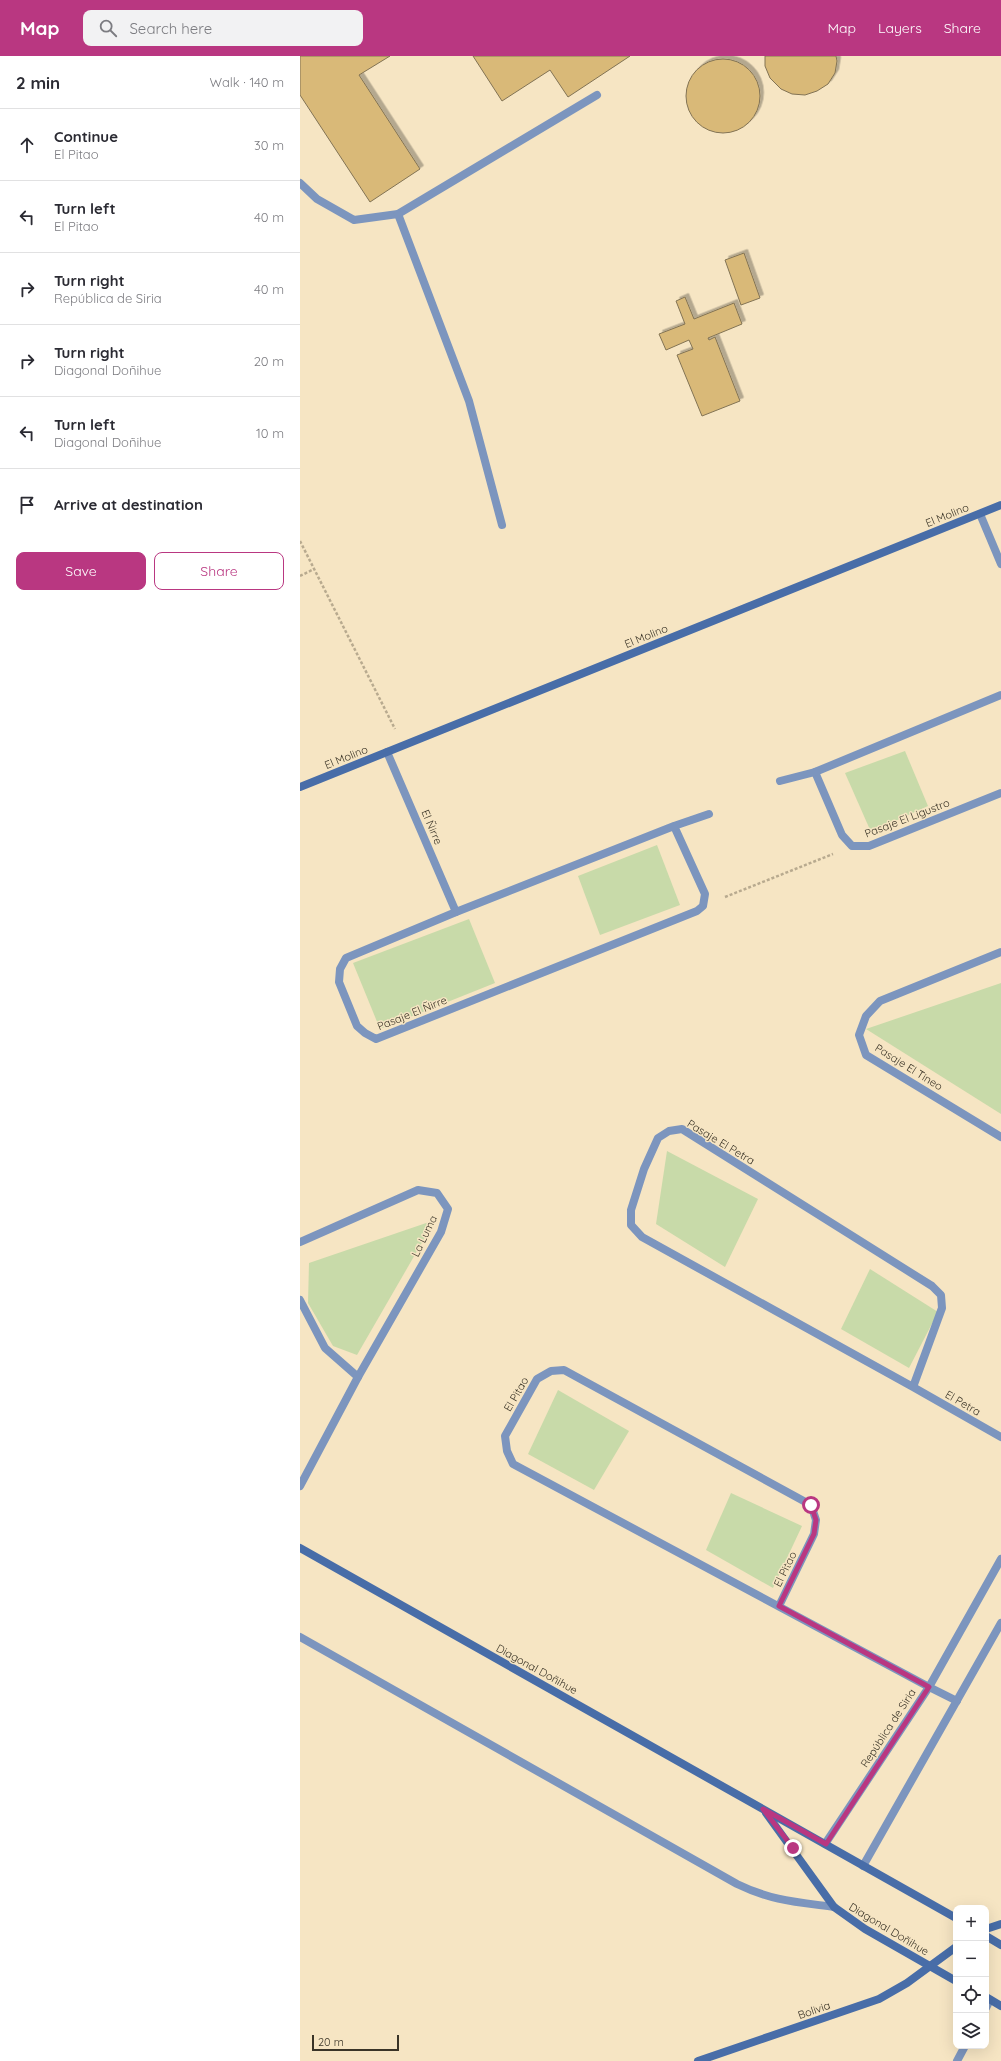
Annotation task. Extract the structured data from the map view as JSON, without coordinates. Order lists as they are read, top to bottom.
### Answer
{
  "streets": {
    "street": [
      "El Molino",
      "Pasaje El Ligustro",
      "El Ñirre",
      "Pasaje El Ñirre",
      "Pasaje El Tineo",
      "Pasaje El Petra",
      "La Luma",
      "El Pitao",
      "El Petra",
      "Diagonal Doñihue",
      "República de Siria",
      "Bolivia"
    ]
  },
  "crossings": [
    ["El Molino", "El Ñirre"],
    ["El Ñirre", "Pasaje El Ñirre"],
    ["Pasaje El Petra", "El Petra"],
    ["El Pitao", "República de Siria"],
    ["Diagonal Doñihue", "República de Siria"],
    ["Diagonal Doñihue", "Bolivia"]
  ],
  "scale_bar": "20 m",
  "page": {
    "header": "Map",
    "search": "Search here",
    "nav": ["Map", "Layers", "Share"],
    "heading": ["2 min", "Walk · 140 m"],
    "list": [
      ["Continue", "El Pitao", "30 m"],
      ["Turn left", "El Pitao", "40 m"],
      ["Turn right", "República de Siria", "40 m"],
      ["Turn right", "Diagonal Doñihue", "20 m"],
      ["Turn left", "Diagonal Doñihue", "10 m"],
      "Arrive at destination"
    ],
    "buttons": ["Save", "Share"],
    "map_buttons": ["+", "−"],
    "scale": "20 m"
  }
}
